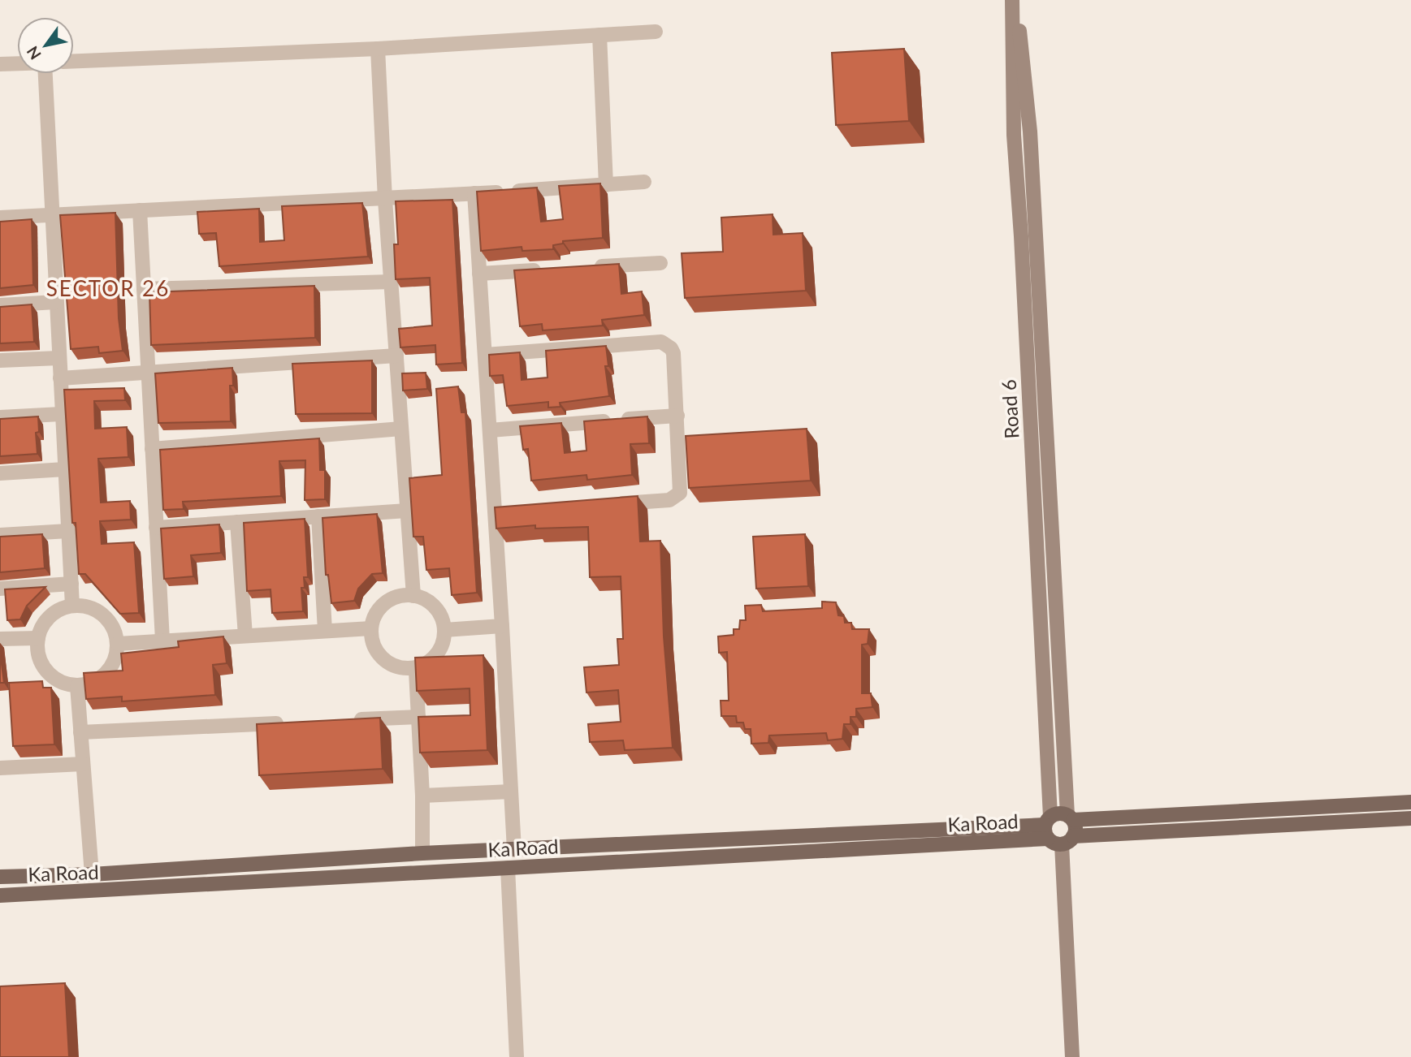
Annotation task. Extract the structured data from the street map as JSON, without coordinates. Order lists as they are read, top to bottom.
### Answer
{
  "streets": {
    "main road": ["Ka Road"],
    "street": ["Road 6"]
  },
  "crossings": [
    ["Road 6", "Ka Road"]
  ],
  "districts": ["SECTOR 26"],
  "north": "bottom left"
}
